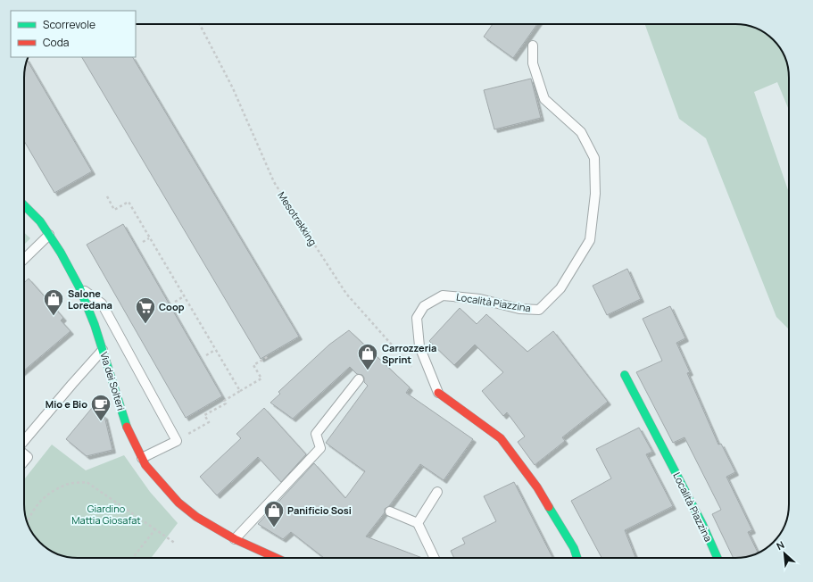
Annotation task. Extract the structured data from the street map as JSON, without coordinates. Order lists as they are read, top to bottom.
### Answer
{
  "streets": {
    "street": ["Località Piazzina", "Via dei Solteri"],
    "path": ["Mesotrekking"]
  },
  "parks": ["Giardino Mattia Giosafat"],
  "places": {
    "shop": ["Salone Loredana", "Carrozzeria Sprint", "Panificio Sosi"],
    "supermarket": ["Coop"],
    "cafe": ["Mio e Bio"]
  },
  "legend": ["Scorrevole", "Coda"],
  "north": "top left"
}
